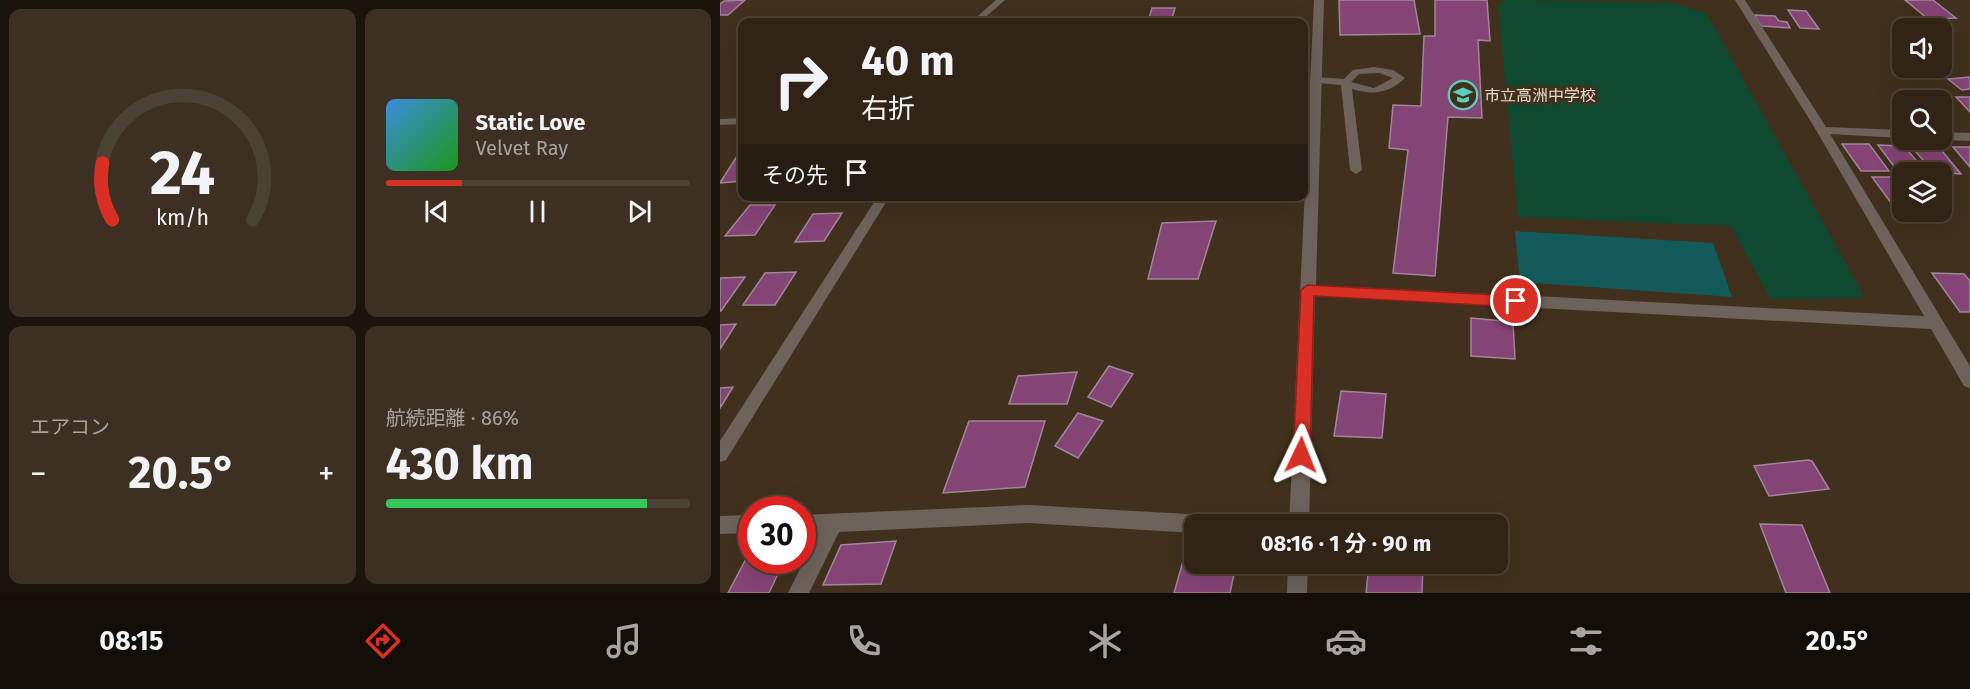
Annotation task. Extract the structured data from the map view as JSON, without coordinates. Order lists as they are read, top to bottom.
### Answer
{
  "places": {
    "school or university": ["市立高洲中学校"]
  },
  "page": {
    "turn": ["40 m", "右折"],
    "song": ["Static Love", "Velvet Ray"],
    "then": "その先",
    "tile": [
      "エアコン",
      ["航続距離 · 86%", "430 km"]
    ],
    "heat": ["−", "20.5°", "+"],
    "limit": "30",
    "trip": "08:16 · 1 分 · 90 m",
    "tabs": ["08:15", "20.5°"],
    "gauge": ["24", "km/h"]
  }
}
